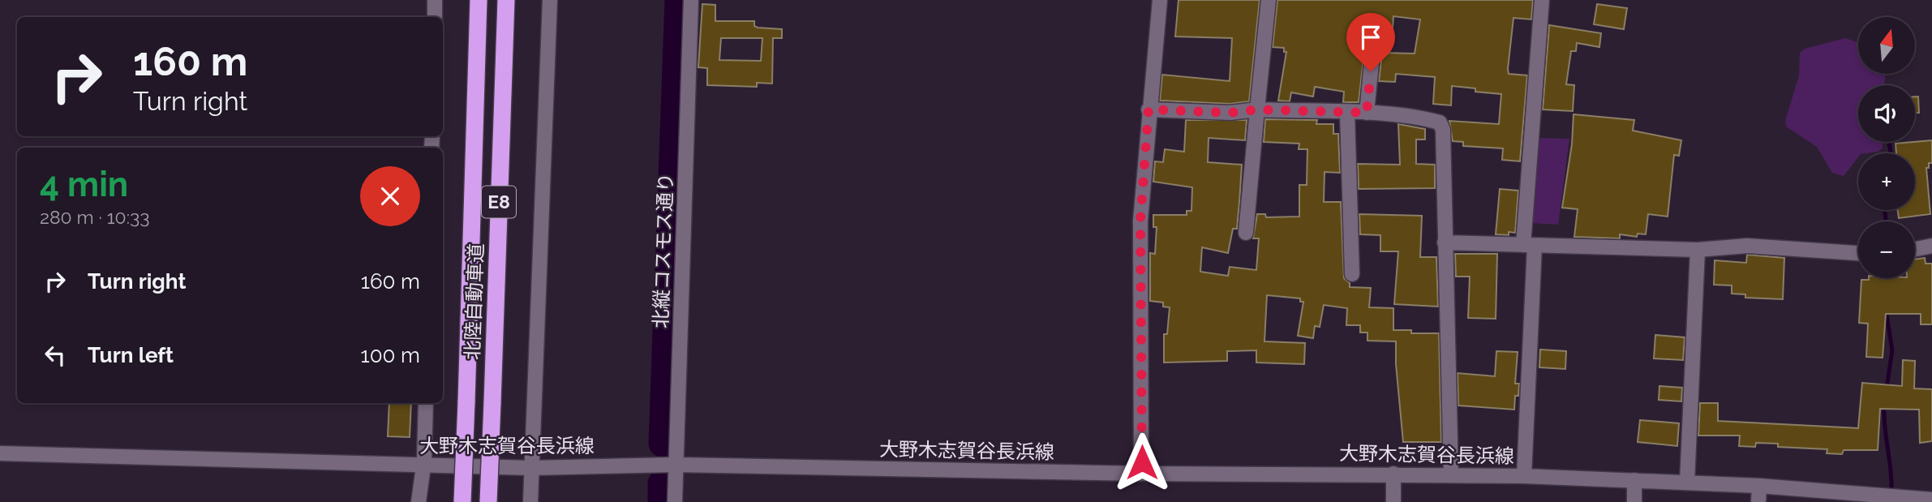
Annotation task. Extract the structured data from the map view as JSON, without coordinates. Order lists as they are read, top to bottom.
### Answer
{
  "streets": {
    "highway": ["E8", "北陸自動車道"],
    "street": ["北縦コスモス通り", "大野木志賀谷長浜線"]
  },
  "crossings": [
    ["北縦コスモス通り", "大野木志賀谷長浜線"]
  ],
  "north": "top",
  "page": {
    "map_buttons": ["+", "−"],
    "turn": ["160 m", "Turn right"],
    "heading": ["4 min", "280 m · 10:33"],
    "list": [
      {
        "name": "Turn right",
        "value": "160 m"
      },
      {
        "name": "Turn left",
        "value": "100 m"
      }
    ]
  }
}
